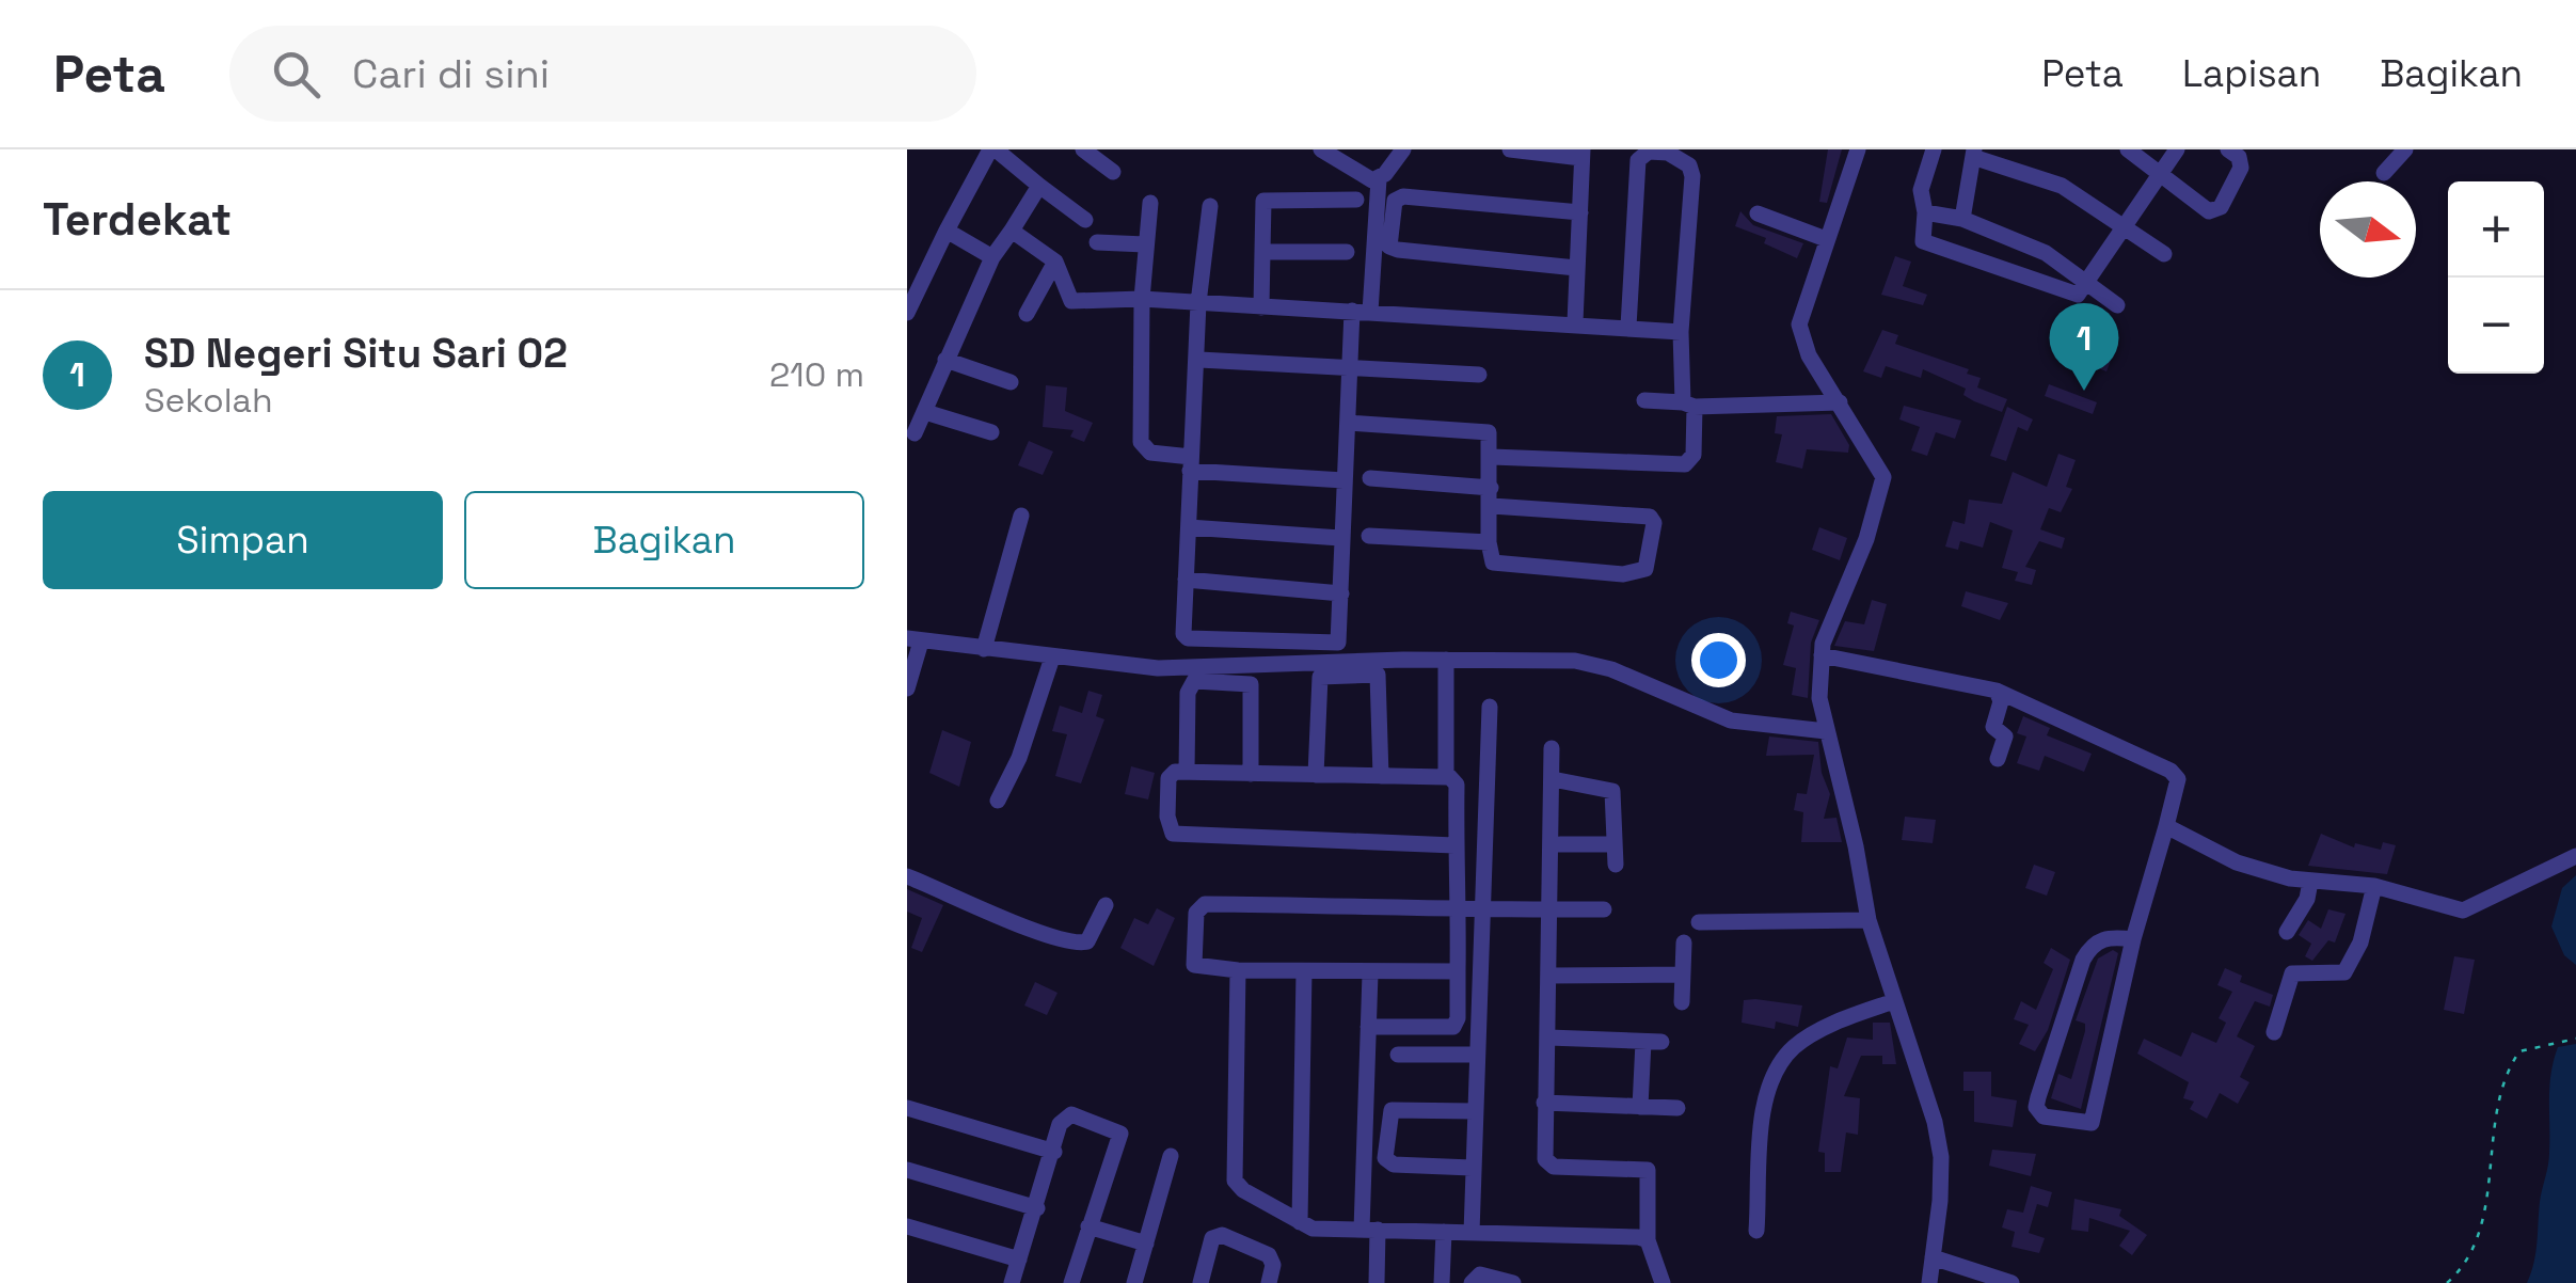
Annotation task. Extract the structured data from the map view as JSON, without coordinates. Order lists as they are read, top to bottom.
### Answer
{
  "north": "right",
  "page": {
    "header": "Peta",
    "search": "Cari di sini",
    "nav": ["Peta", "Lapisan", "Bagikan"],
    "heading": "Terdekat",
    "map_buttons": ["+", "−"],
    "list": [
      {
        "mark": "1",
        "name": "SD Negeri Situ Sari 02",
        "note": "Sekolah",
        "value": "210 m"
      }
    ],
    "pins": "1",
    "buttons": ["Simpan", "Bagikan"]
  }
}
